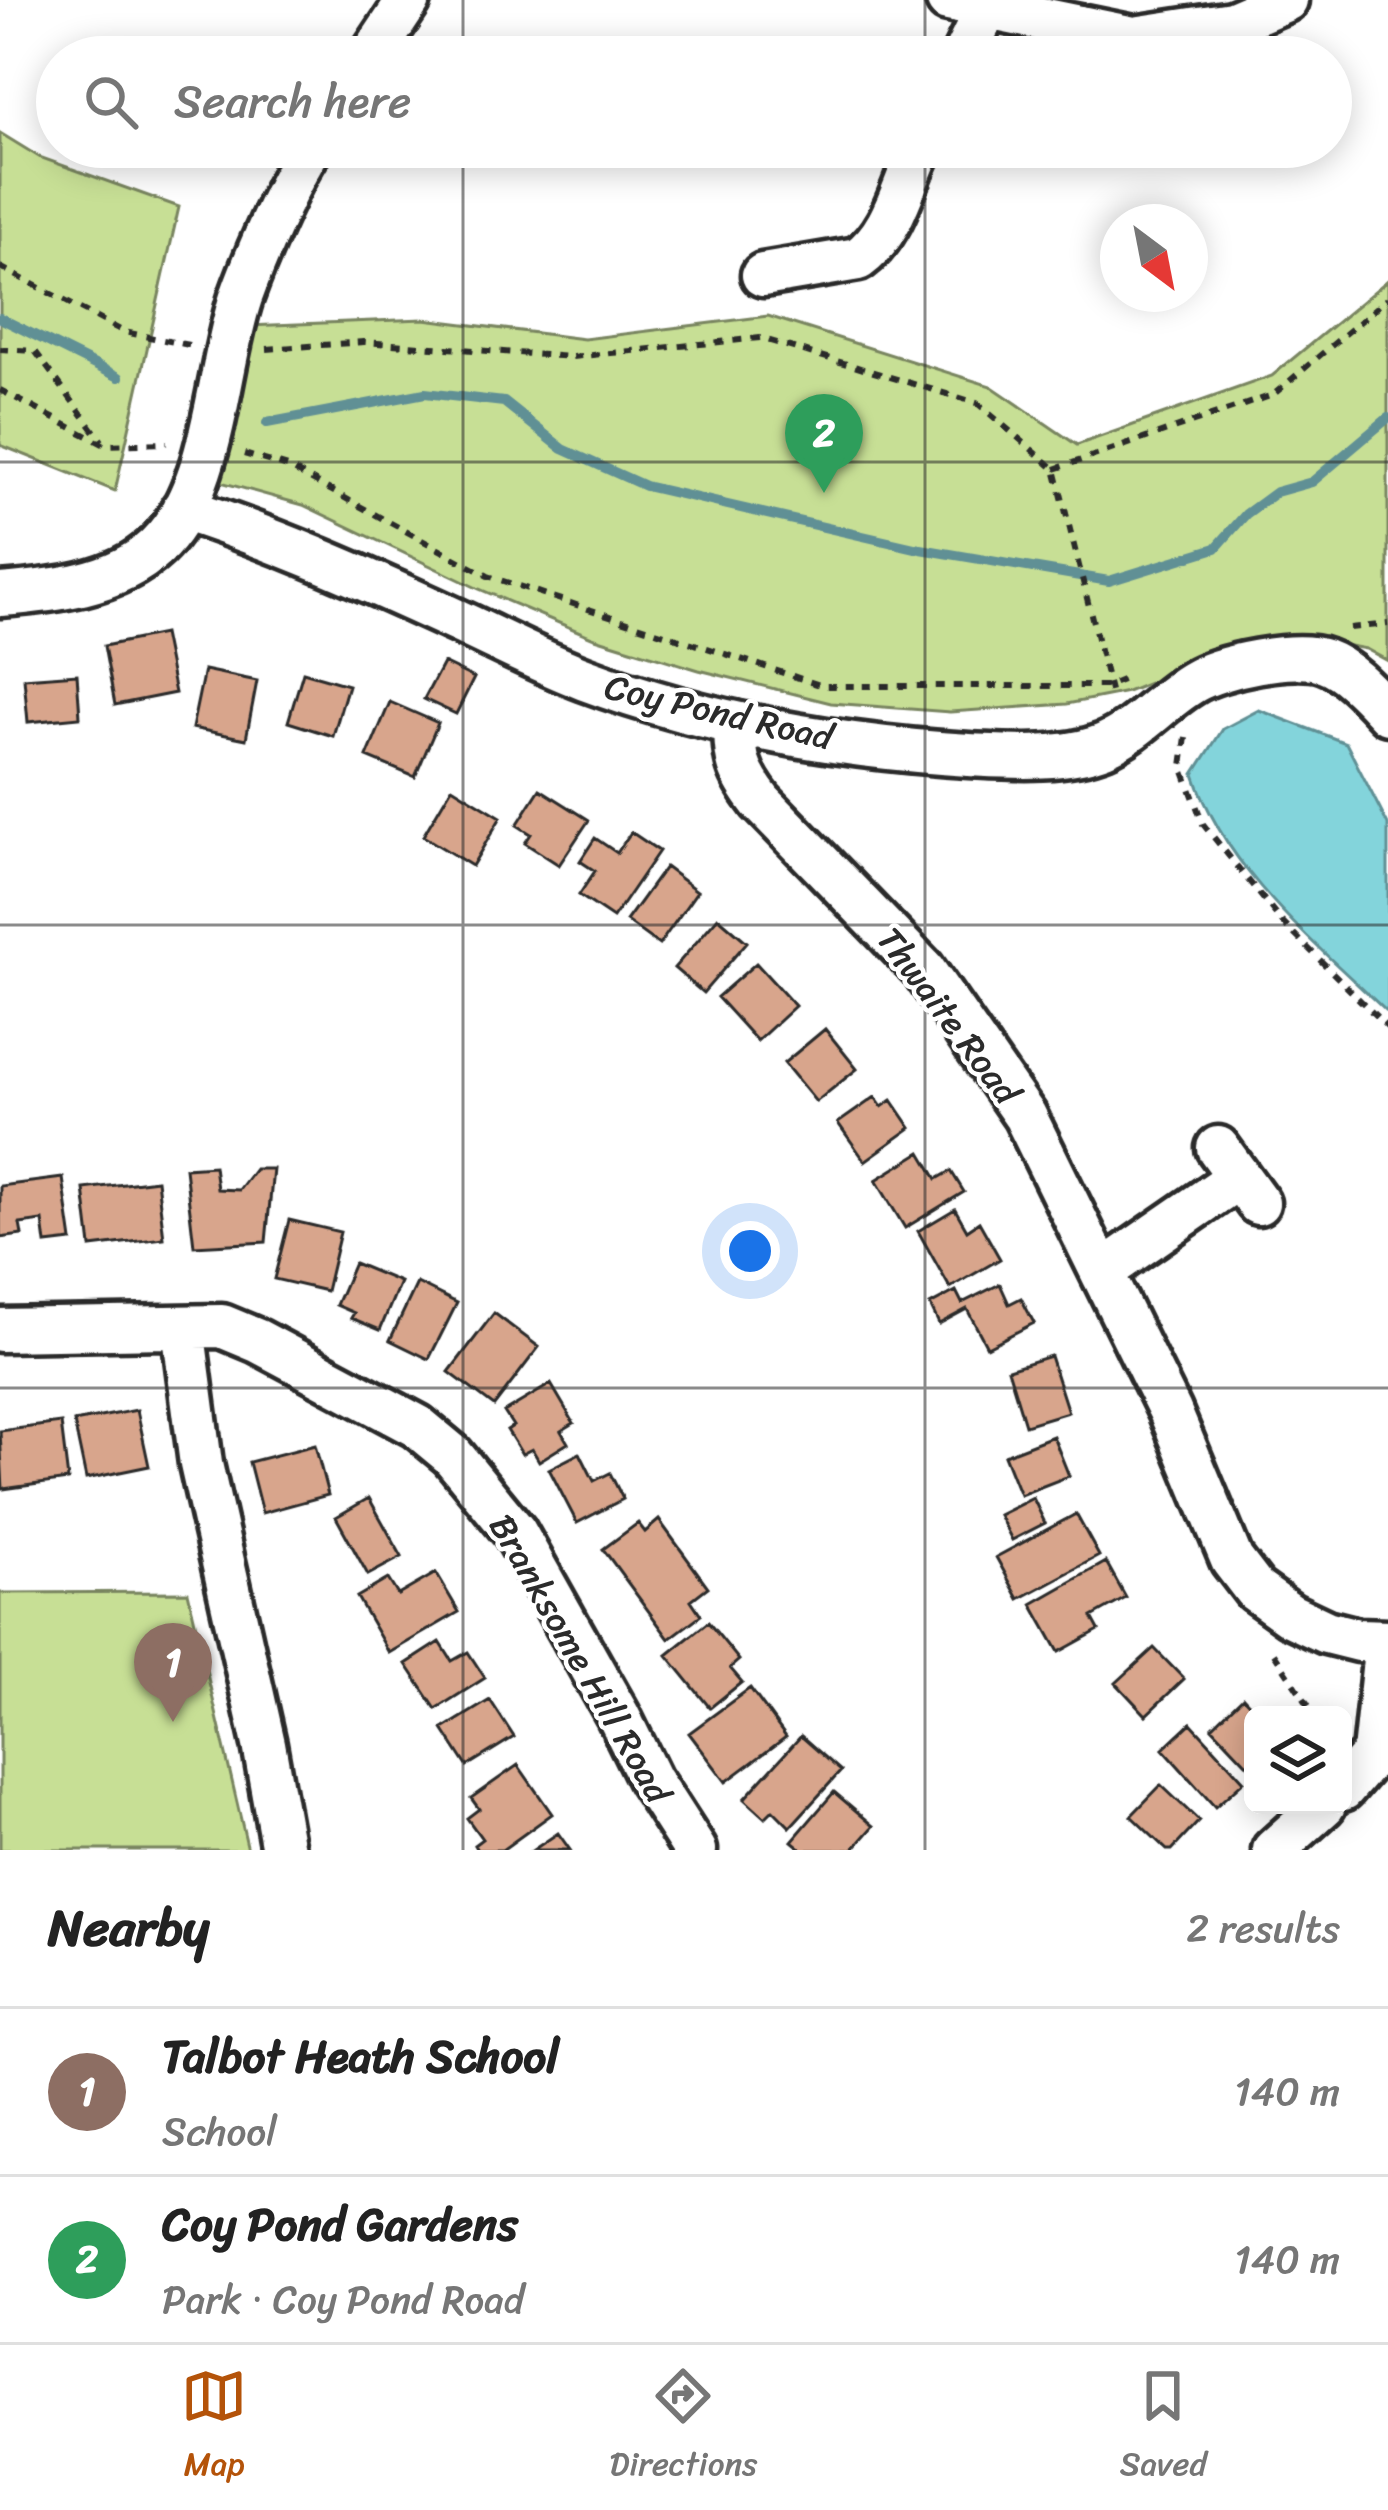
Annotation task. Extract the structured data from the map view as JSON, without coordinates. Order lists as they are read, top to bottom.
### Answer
{
  "streets": {
    "street": ["Coy Pond Road", "Thwaite Road", "Branksome Hill Road"]
  },
  "crossings": [
    ["Coy Pond Road", "Thwaite Road"]
  ],
  "north": "bottom right",
  "page": {
    "search": "Search here",
    "pins": ["2", "1"],
    "heading": ["Nearby", "2 results"],
    "list": [
      {
        "mark": "1",
        "name": "Talbot Heath School",
        "note": "School",
        "value": "140 m"
      },
      {
        "mark": "2",
        "name": "Coy Pond Gardens",
        "note": "Park · Coy Pond Road",
        "value": "140 m"
      }
    ],
    "nav": ["Map", "Directions", "Saved"]
  }
}
